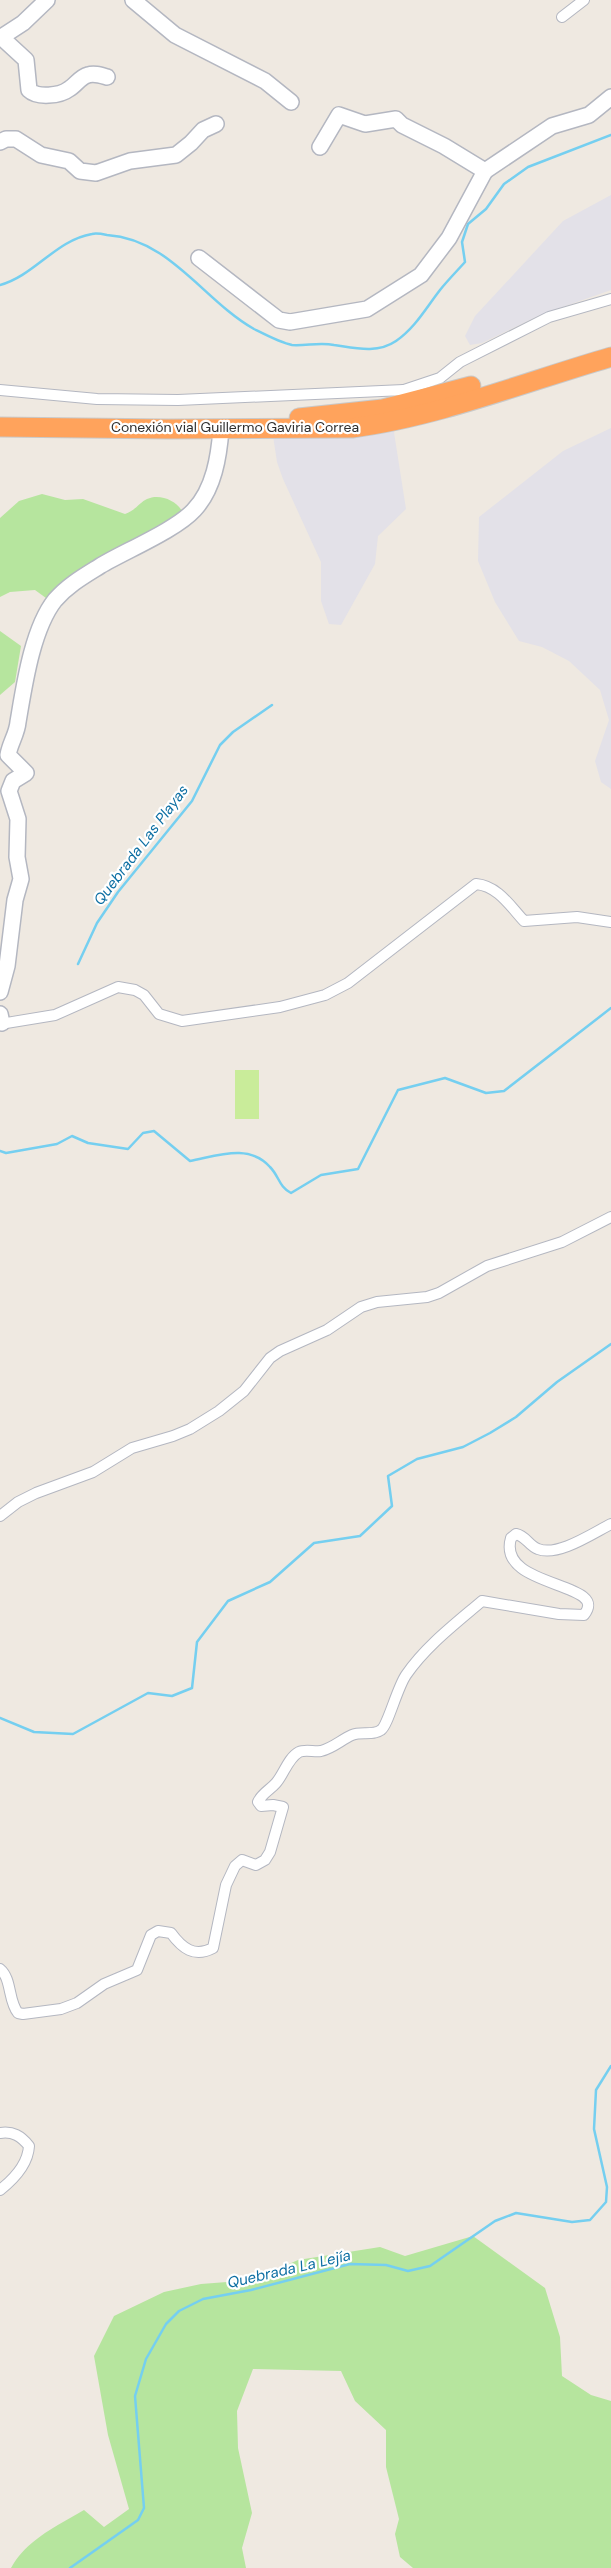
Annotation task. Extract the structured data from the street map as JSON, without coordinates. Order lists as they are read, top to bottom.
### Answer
{
  "streets": {
    "highway": ["Conexión vial Guillermo Gaviria Correa"]
  },
  "water": ["Quebrada Las Playas", "Quebrada La Lejía"]
}
